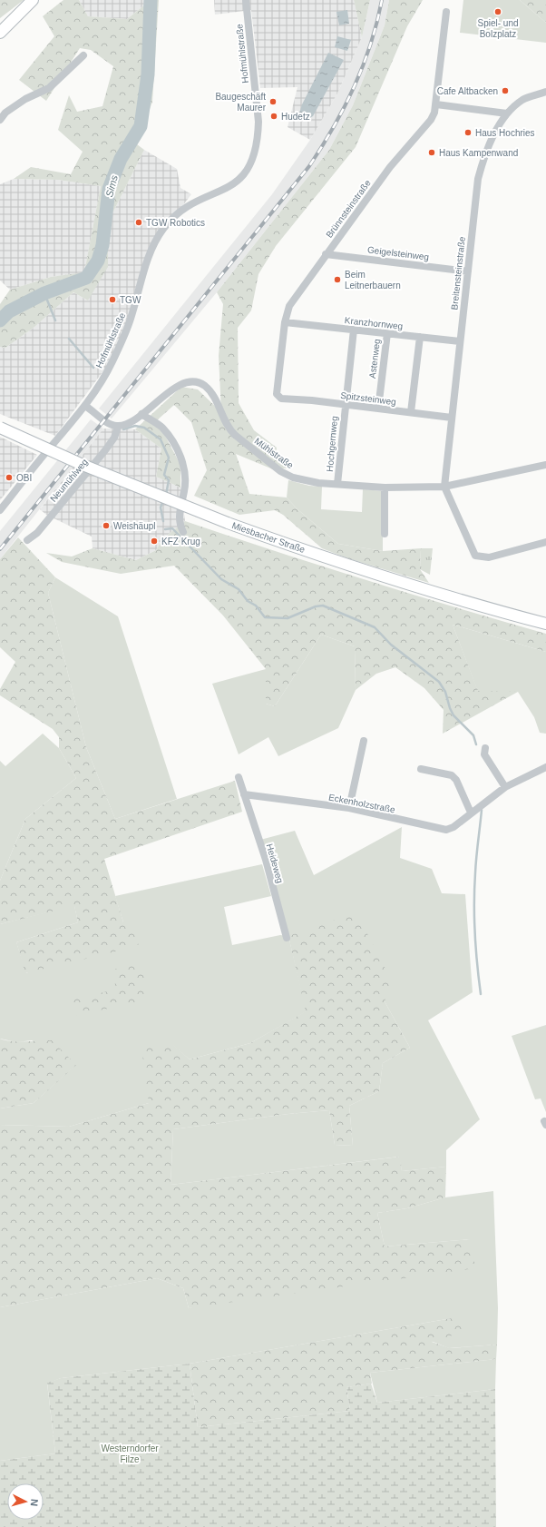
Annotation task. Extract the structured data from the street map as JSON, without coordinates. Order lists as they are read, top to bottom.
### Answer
{
  "streets": {
    "main road": ["Miesbacher Straße"],
    "street": [
      "Hofmühlstraße",
      "Brünnsteinstraße",
      "Geigelsteinweg",
      "Breitensteinstraße",
      "Kranzhornweg",
      "Astenweg",
      "Spitzsteinweg",
      "Hochgernweg",
      "Mühlstraße",
      "Neumühlweg",
      "Eckenholzstraße",
      "Heideweg"
    ]
  },
  "crossings": [
    ["Brünnsteinstraße", "Geigelsteinweg"],
    ["Brünnsteinstraße", "Kranzhornweg"],
    ["Brünnsteinstraße", "Spitzsteinweg"],
    ["Geigelsteinweg", "Breitensteinstraße"],
    ["Breitensteinstraße", "Kranzhornweg"],
    ["Breitensteinstraße", "Spitzsteinweg"],
    ["Breitensteinstraße", "Mühlstraße"],
    ["Kranzhornweg", "Astenweg"],
    ["Kranzhornweg", "Hochgernweg"],
    ["Astenweg", "Spitzsteinweg"],
    ["Spitzsteinweg", "Hochgernweg"],
    ["Hochgernweg", "Mühlstraße"],
    ["Mühlstraße", "Neumühlweg"],
    ["Eckenholzstraße", "Heideweg"]
  ],
  "water": ["Sims"],
  "parks": ["Westerndorfer Filze"],
  "places": [
    "Spiel- und Bolzplatz",
    "Cafe Altbacken",
    "Baugeschäft Maurer",
    "Hudetz",
    "Haus Hochries",
    "Haus Kampenwand",
    "TGW Robotics",
    "Beim Leitnerbauern",
    "TGW",
    "OBI",
    "Weishäupl",
    "KFZ Krug"
  ],
  "north": "right"
}
